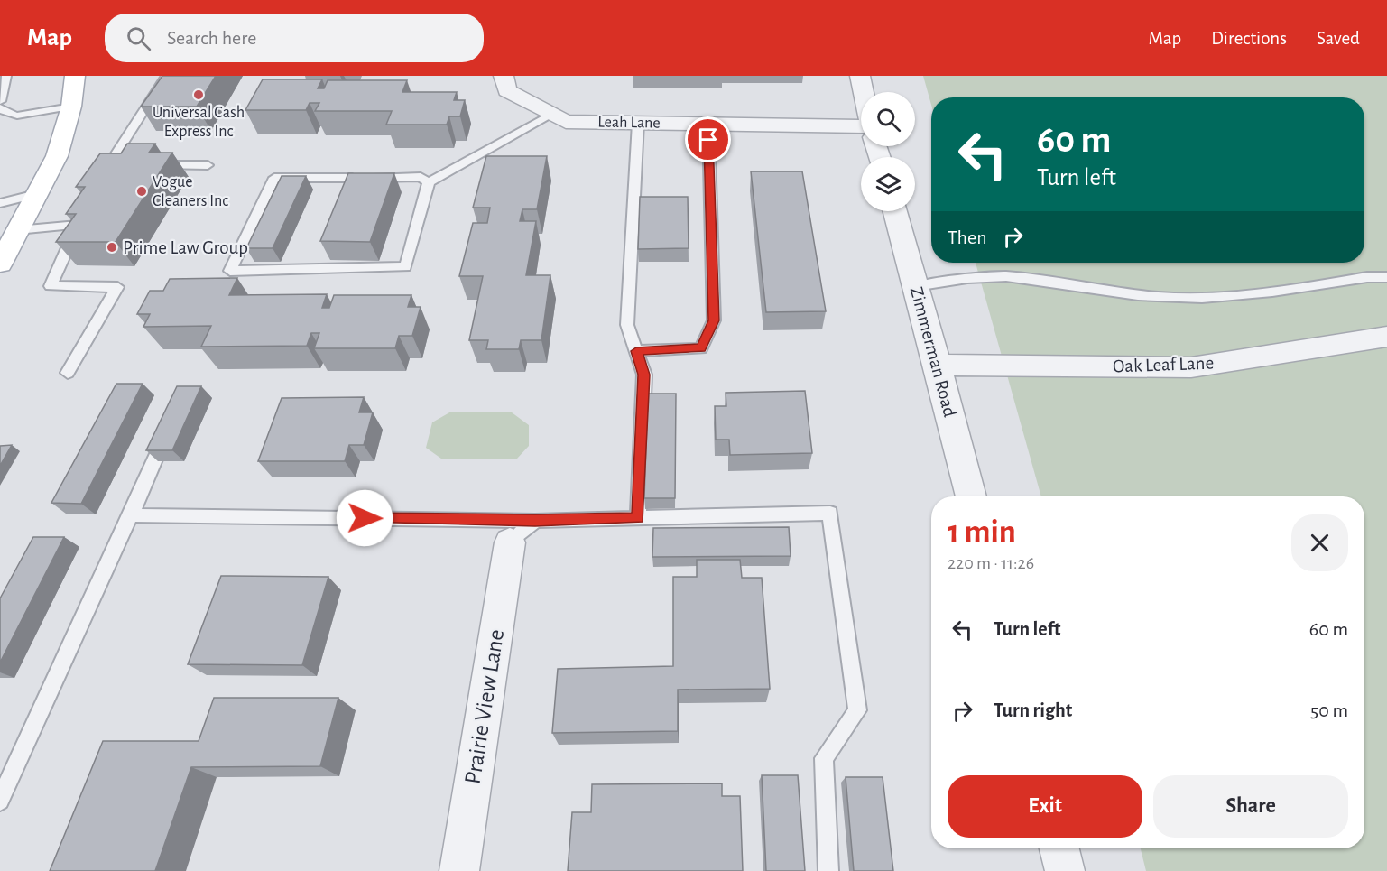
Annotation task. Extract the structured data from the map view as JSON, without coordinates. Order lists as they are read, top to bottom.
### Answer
{
  "streets": {
    "street": [
      "Leah Lane",
      "Zimmerman Road",
      "Oak Leaf Lane",
      "Prairie View Lane"
    ]
  },
  "crossings": [
    ["Zimmerman Road", "Oak Leaf Lane"]
  ],
  "places": ["Universal Cash Express Inc", "Vogue Cleaners Inc", "Prime Law Group"],
  "page": {
    "header": "Map",
    "search": "Search here",
    "nav": ["Map", "Directions", "Saved"],
    "turn": ["60 m", "Turn left"],
    "then": "Then",
    "heading": ["1 min", "220 m · 11:26"],
    "list": [
      {
        "name": "Turn left",
        "value": "60 m"
      },
      {
        "name": "Turn right",
        "value": "50 m"
      }
    ],
    "buttons": ["Exit", "Share"]
  }
}
